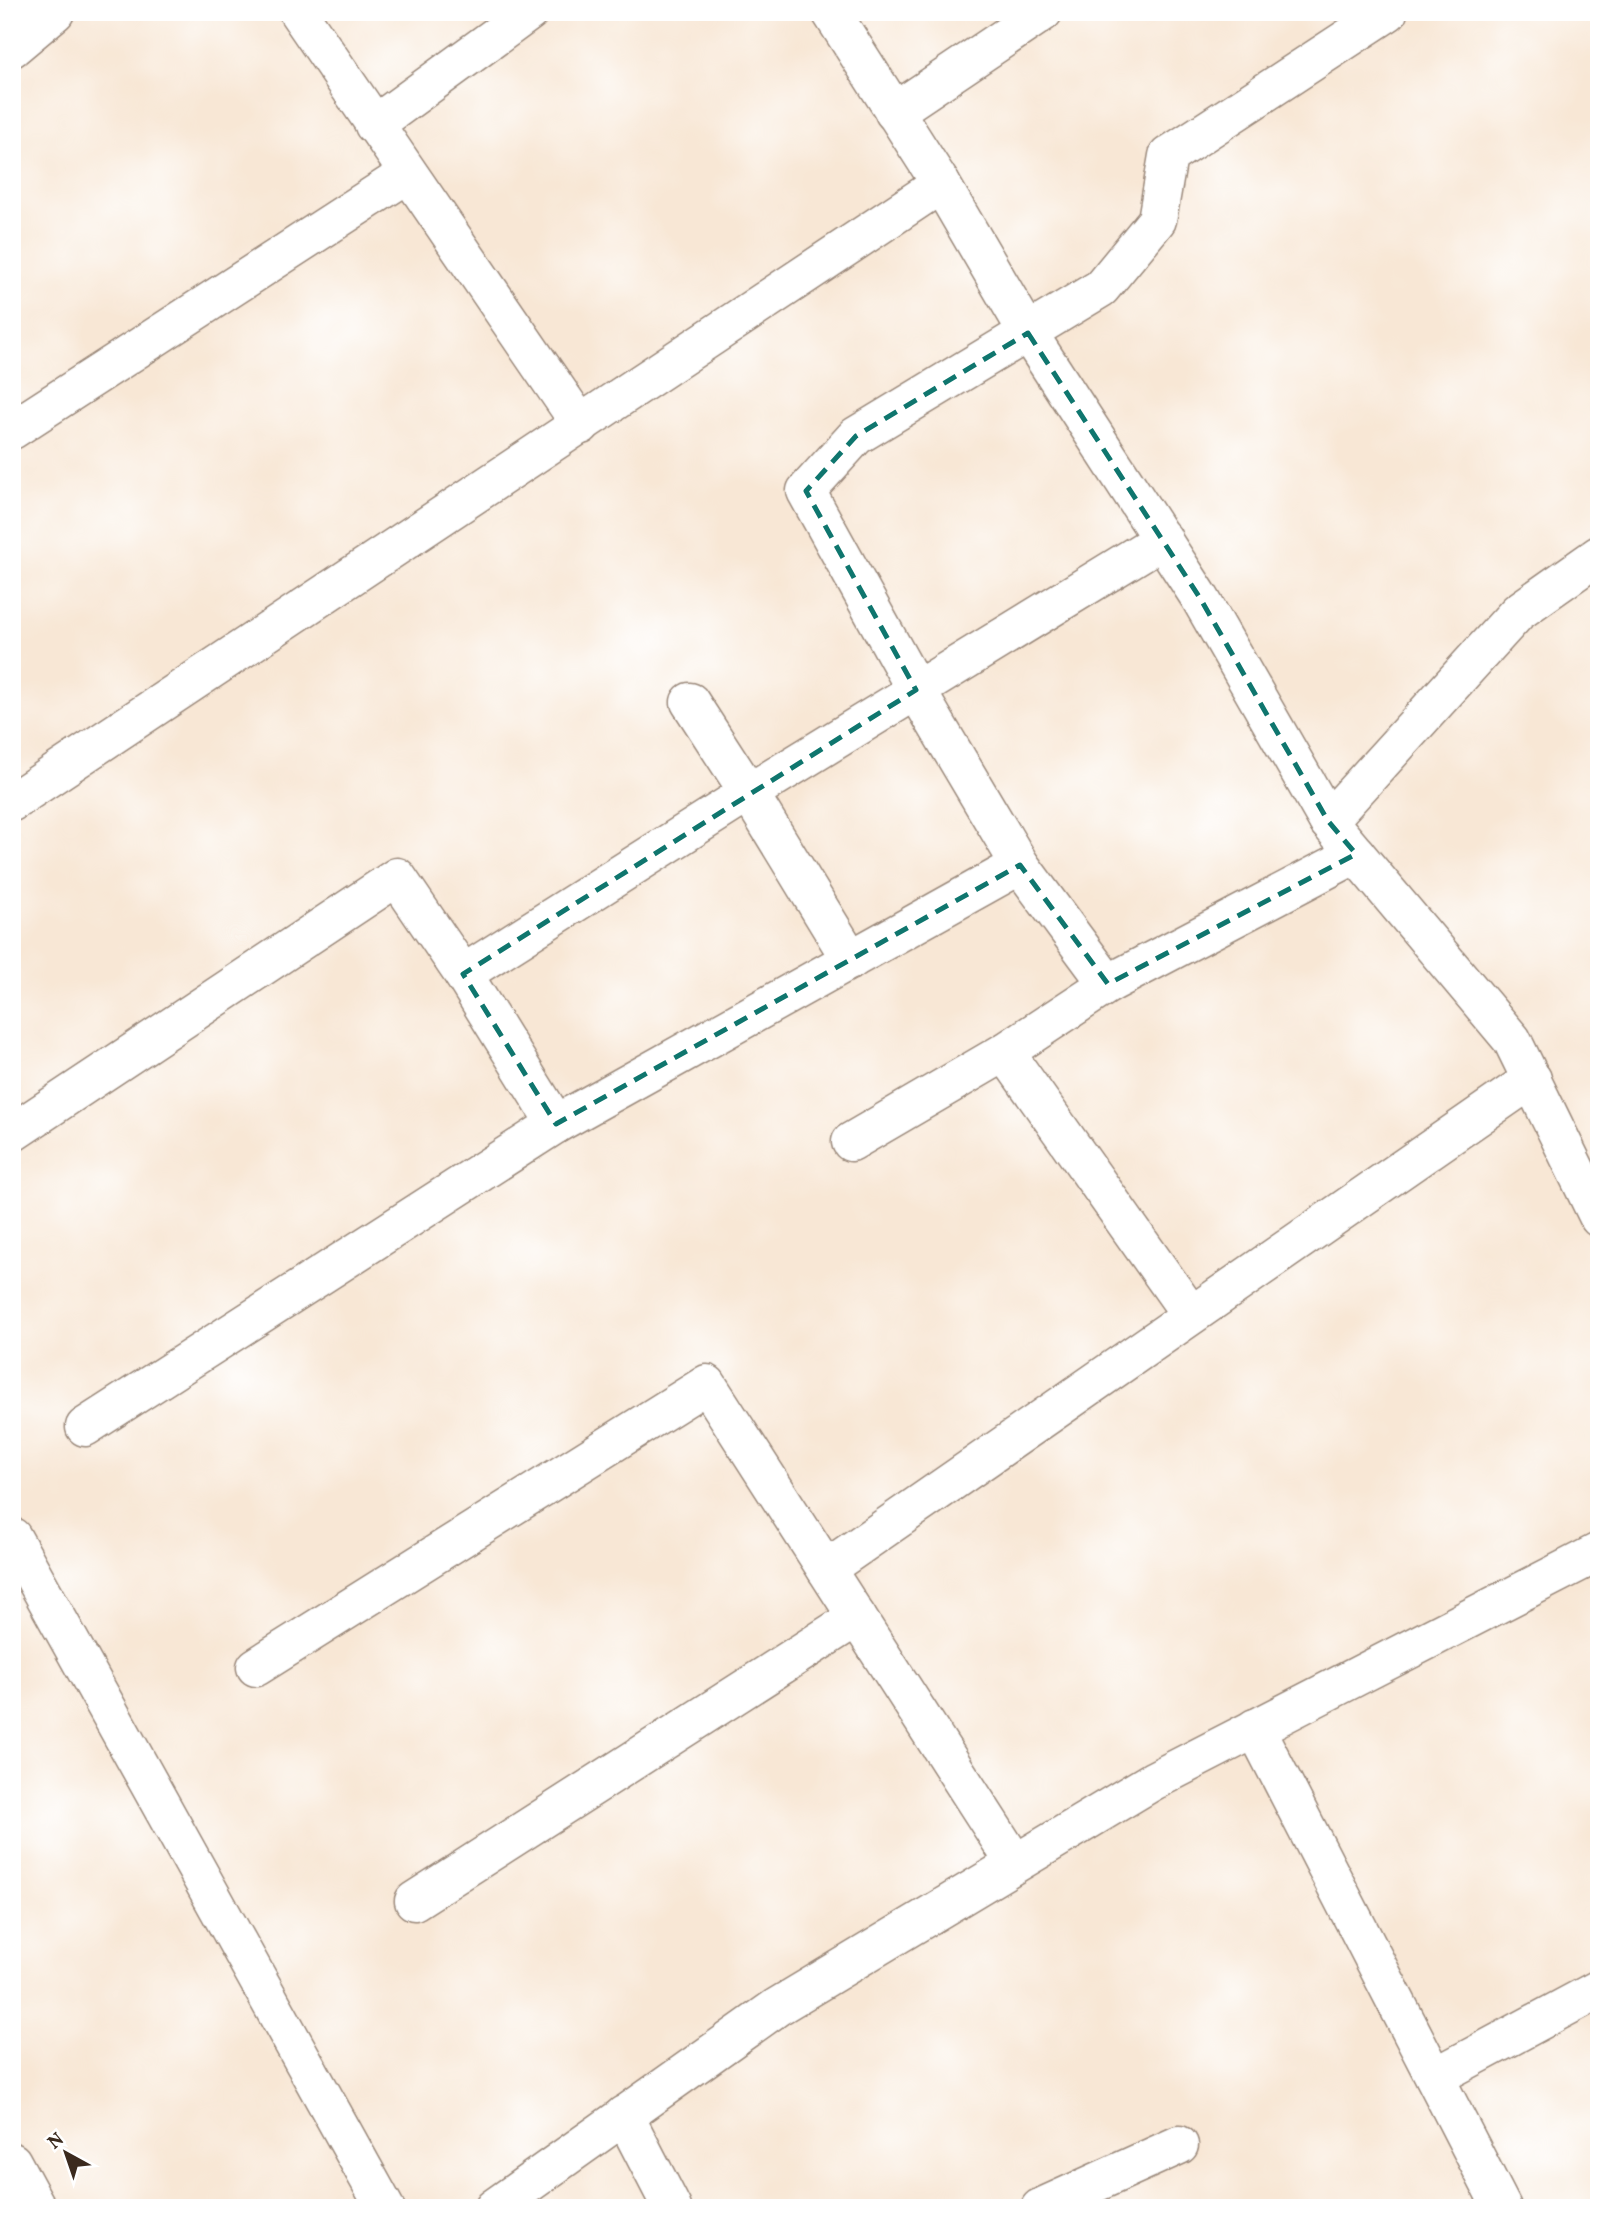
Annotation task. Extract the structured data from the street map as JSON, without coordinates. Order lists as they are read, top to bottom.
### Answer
{
  "north": "top left"
}
